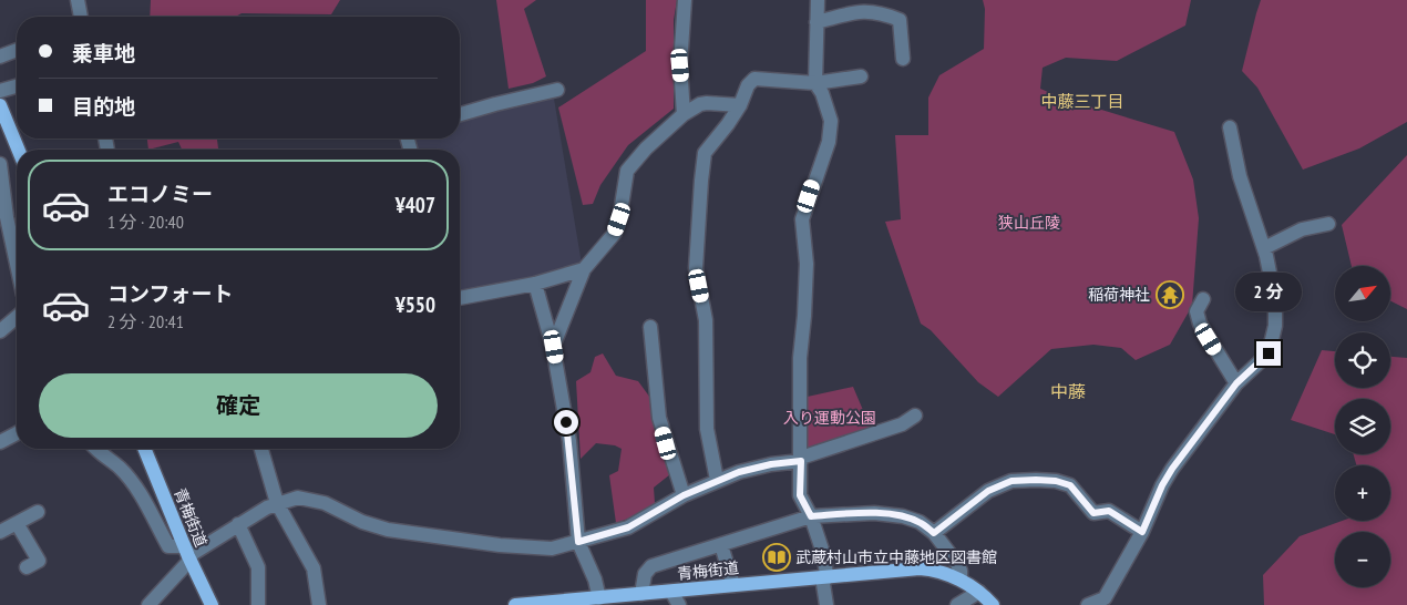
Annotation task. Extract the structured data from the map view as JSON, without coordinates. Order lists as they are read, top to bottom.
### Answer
{
  "streets": {
    "main road": ["青梅街道"]
  },
  "districts": ["中藤三丁目", "中藤"],
  "parks": ["狭山丘陵", "入り運動公園"],
  "places": {
    "temple": ["稲荷神社"],
    "library": ["武蔵村山市立中藤地区図書館"]
  },
  "north": "top right",
  "page": {
    "banner": ["乗車地", "目的地"],
    "list": [
      {
        "name": "エコノミー",
        "note": "1 分 · 20:40",
        "value": "¥407"
      },
      {
        "name": "コンフォート",
        "note": "2 分 · 20:41",
        "value": "¥550"
      }
    ],
    "map_buttons": ["+", "−"],
    "bubble": "2 分",
    "buttons": "確定"
  }
}
